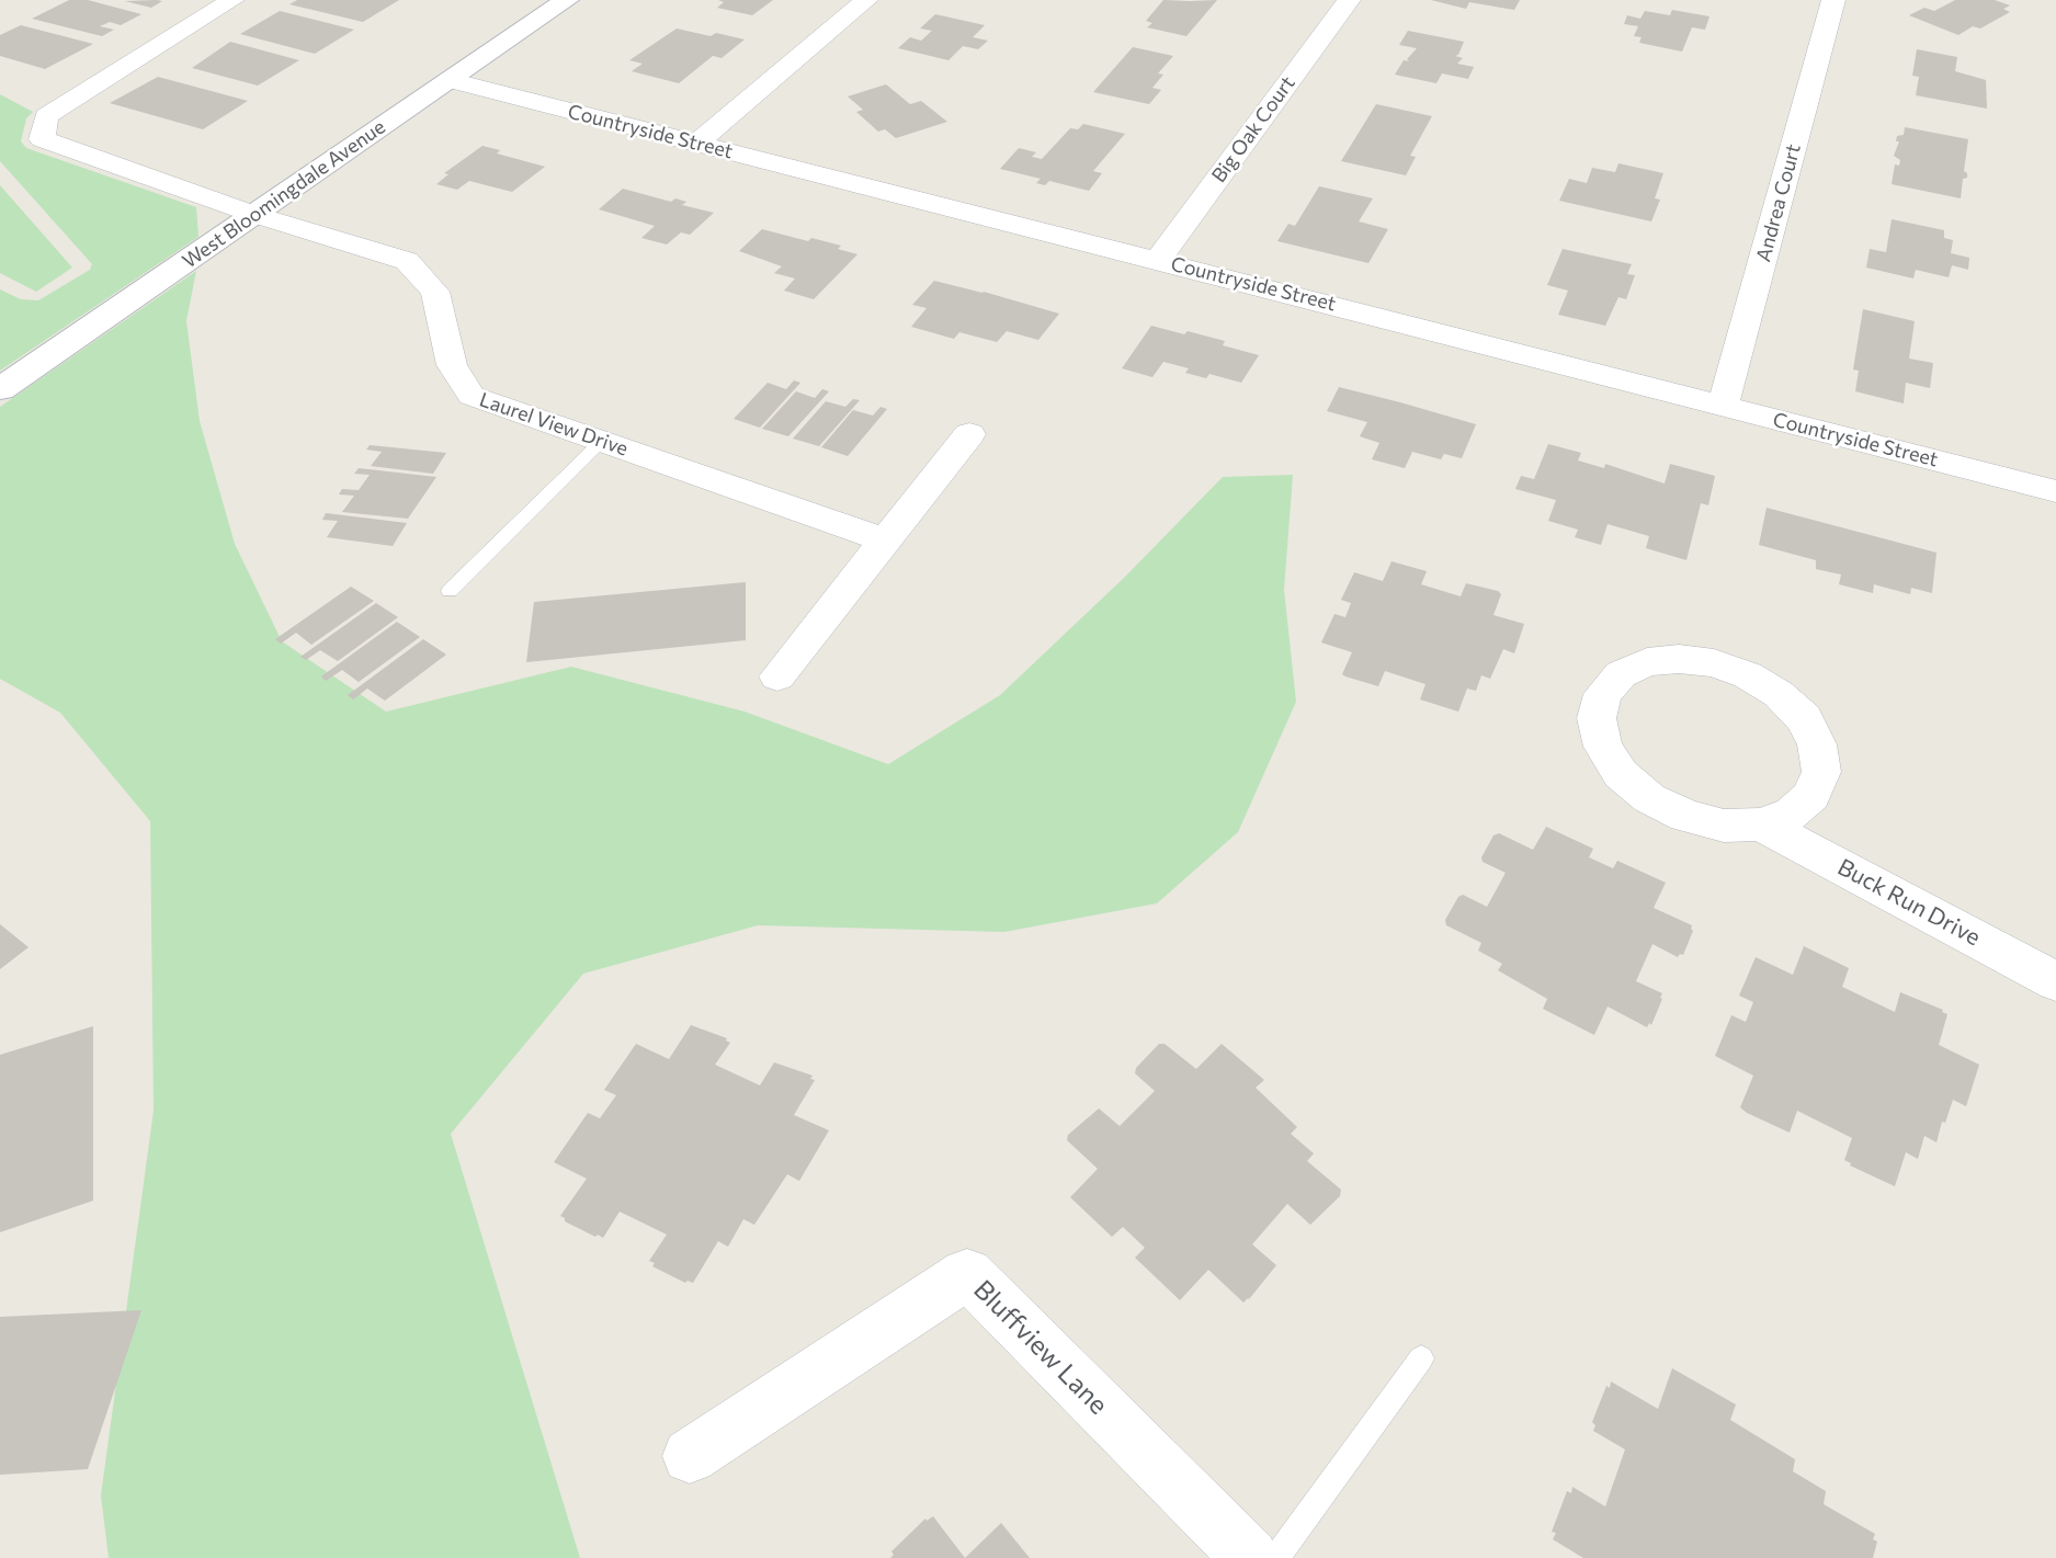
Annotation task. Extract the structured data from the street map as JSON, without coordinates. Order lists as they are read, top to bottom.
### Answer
{
  "streets": {
    "main road": ["West Bloomingdale Avenue"],
    "street": [
      "Big Oak Court",
      "Countryside Street",
      "Andrea Court",
      "Laurel View Drive",
      "Buck Run Drive",
      "Bluffview Lane"
    ]
  },
  "crossings": [
    ["Big Oak Court", "Countryside Street"],
    ["Countryside Street", "West Bloomingdale Avenue"],
    ["Countryside Street", "Andrea Court"],
    ["West Bloomingdale Avenue", "Laurel View Drive"]
  ]
}
